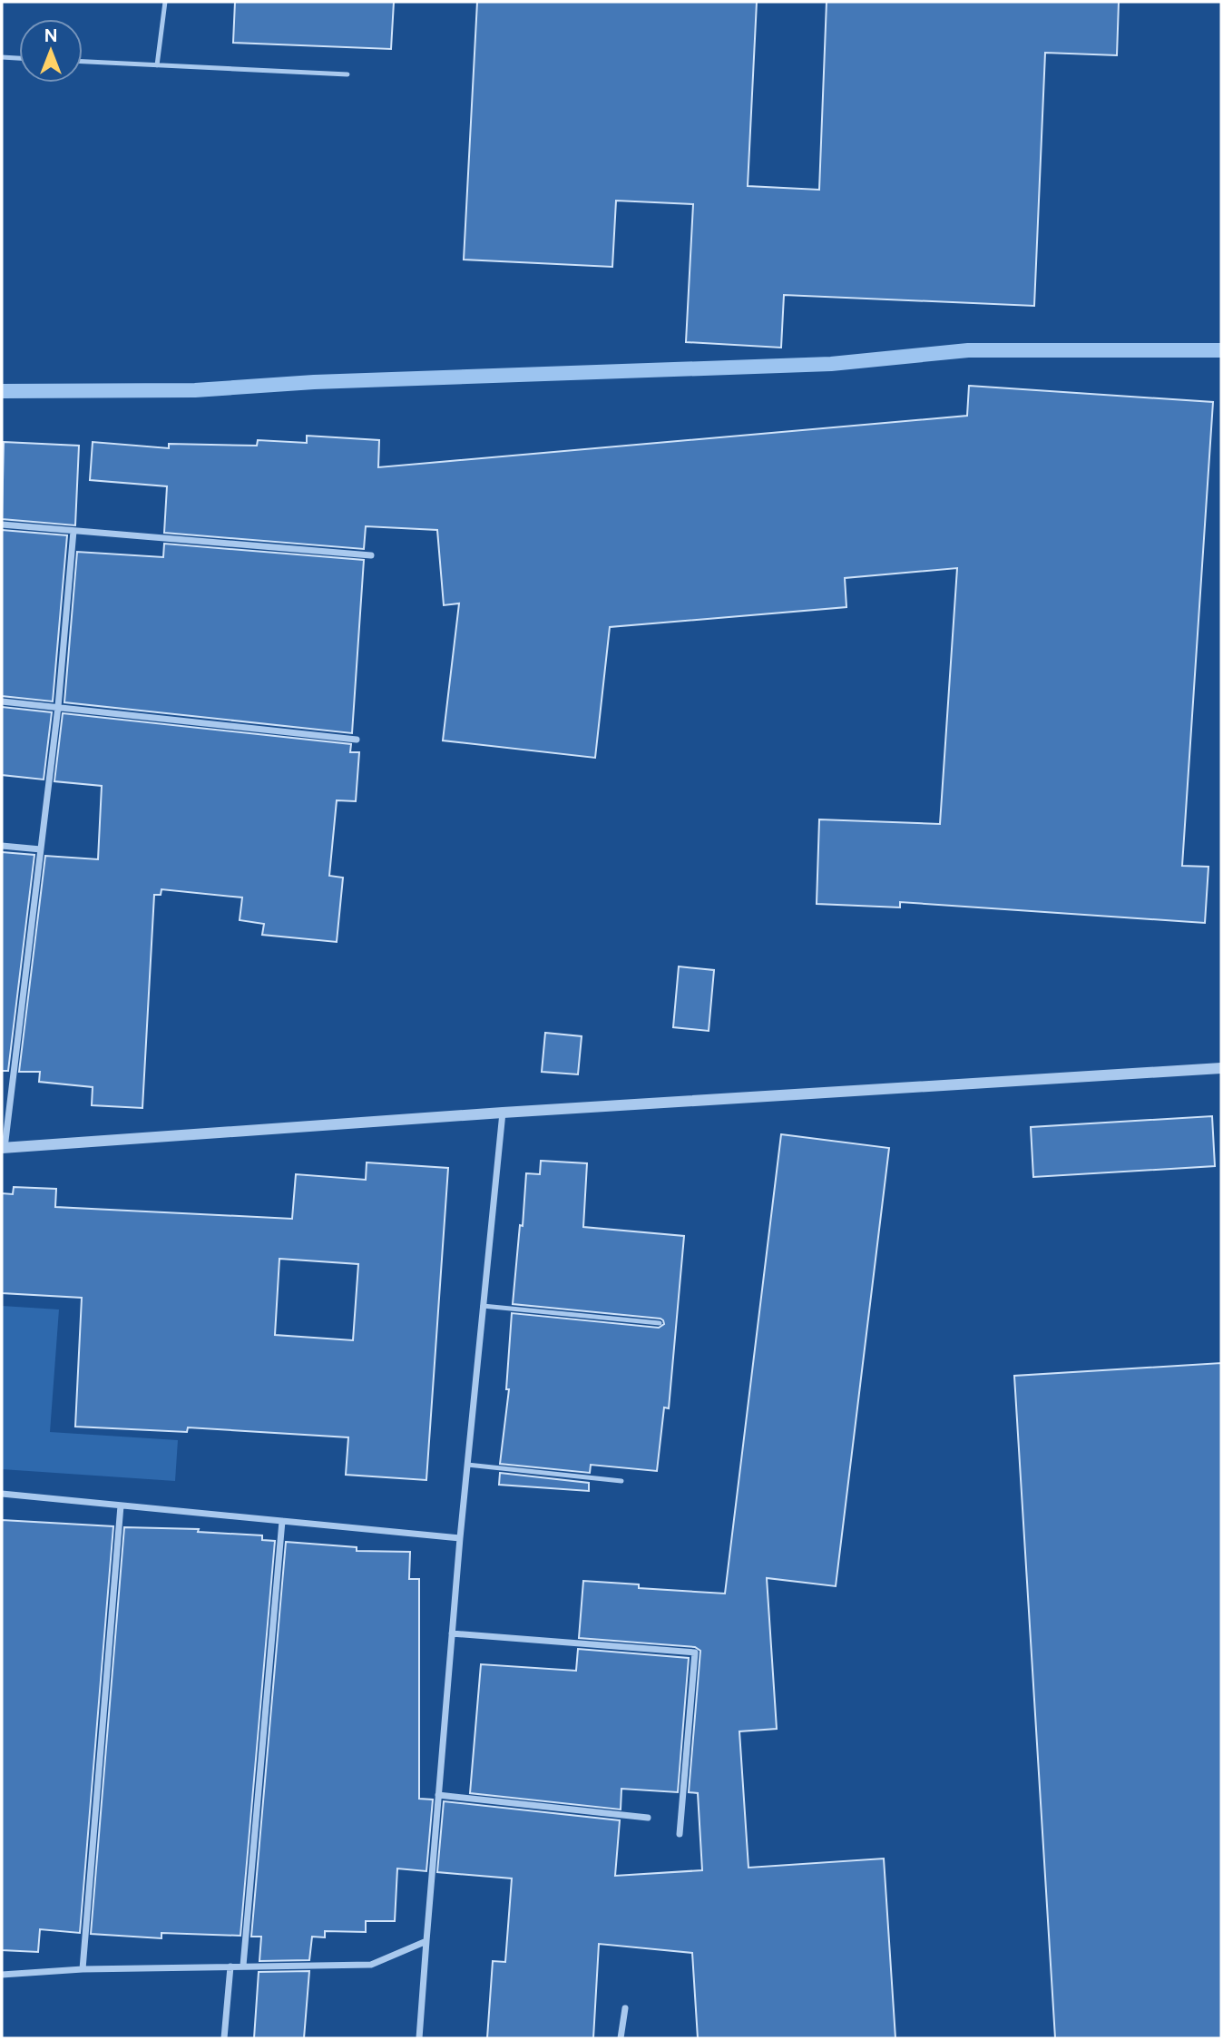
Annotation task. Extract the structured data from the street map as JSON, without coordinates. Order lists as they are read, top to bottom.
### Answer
{
  "north": "top"
}
